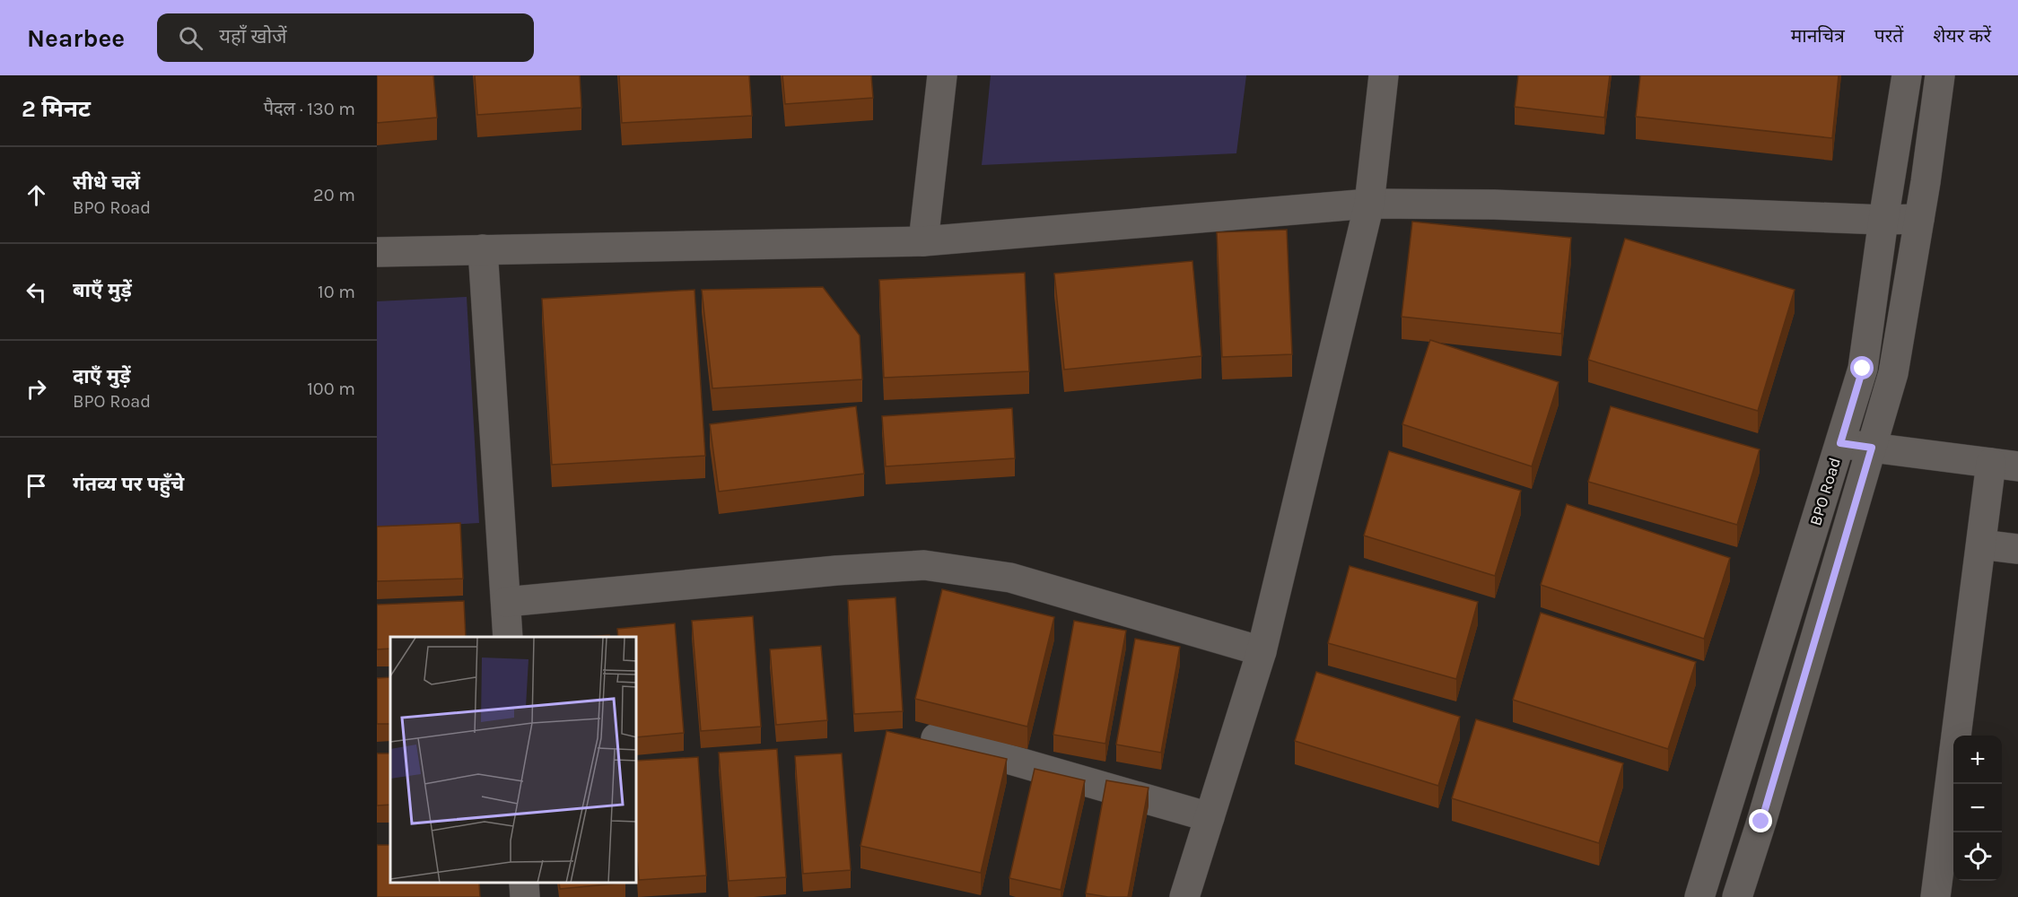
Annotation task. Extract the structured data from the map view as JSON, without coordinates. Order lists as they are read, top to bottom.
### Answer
{
  "streets": {
    "street": ["BPO Road"]
  },
  "page": {
    "header": "Nearbee",
    "search": "यहाँ खोजें",
    "nav": ["मानचित्र", "परतें", "शेयर करें"],
    "heading": ["2 मिनट", "पैदल · 130 m"],
    "list": [
      ["सीधे चलें", "BPO Road", "20 m"],
      ["बाएँ मुड़ें", "10 m"],
      ["दाएँ मुड़ें", "BPO Road", "100 m"],
      "गंतव्य पर पहुँचे"
    ],
    "map_buttons": ["+", "−"]
  }
}
